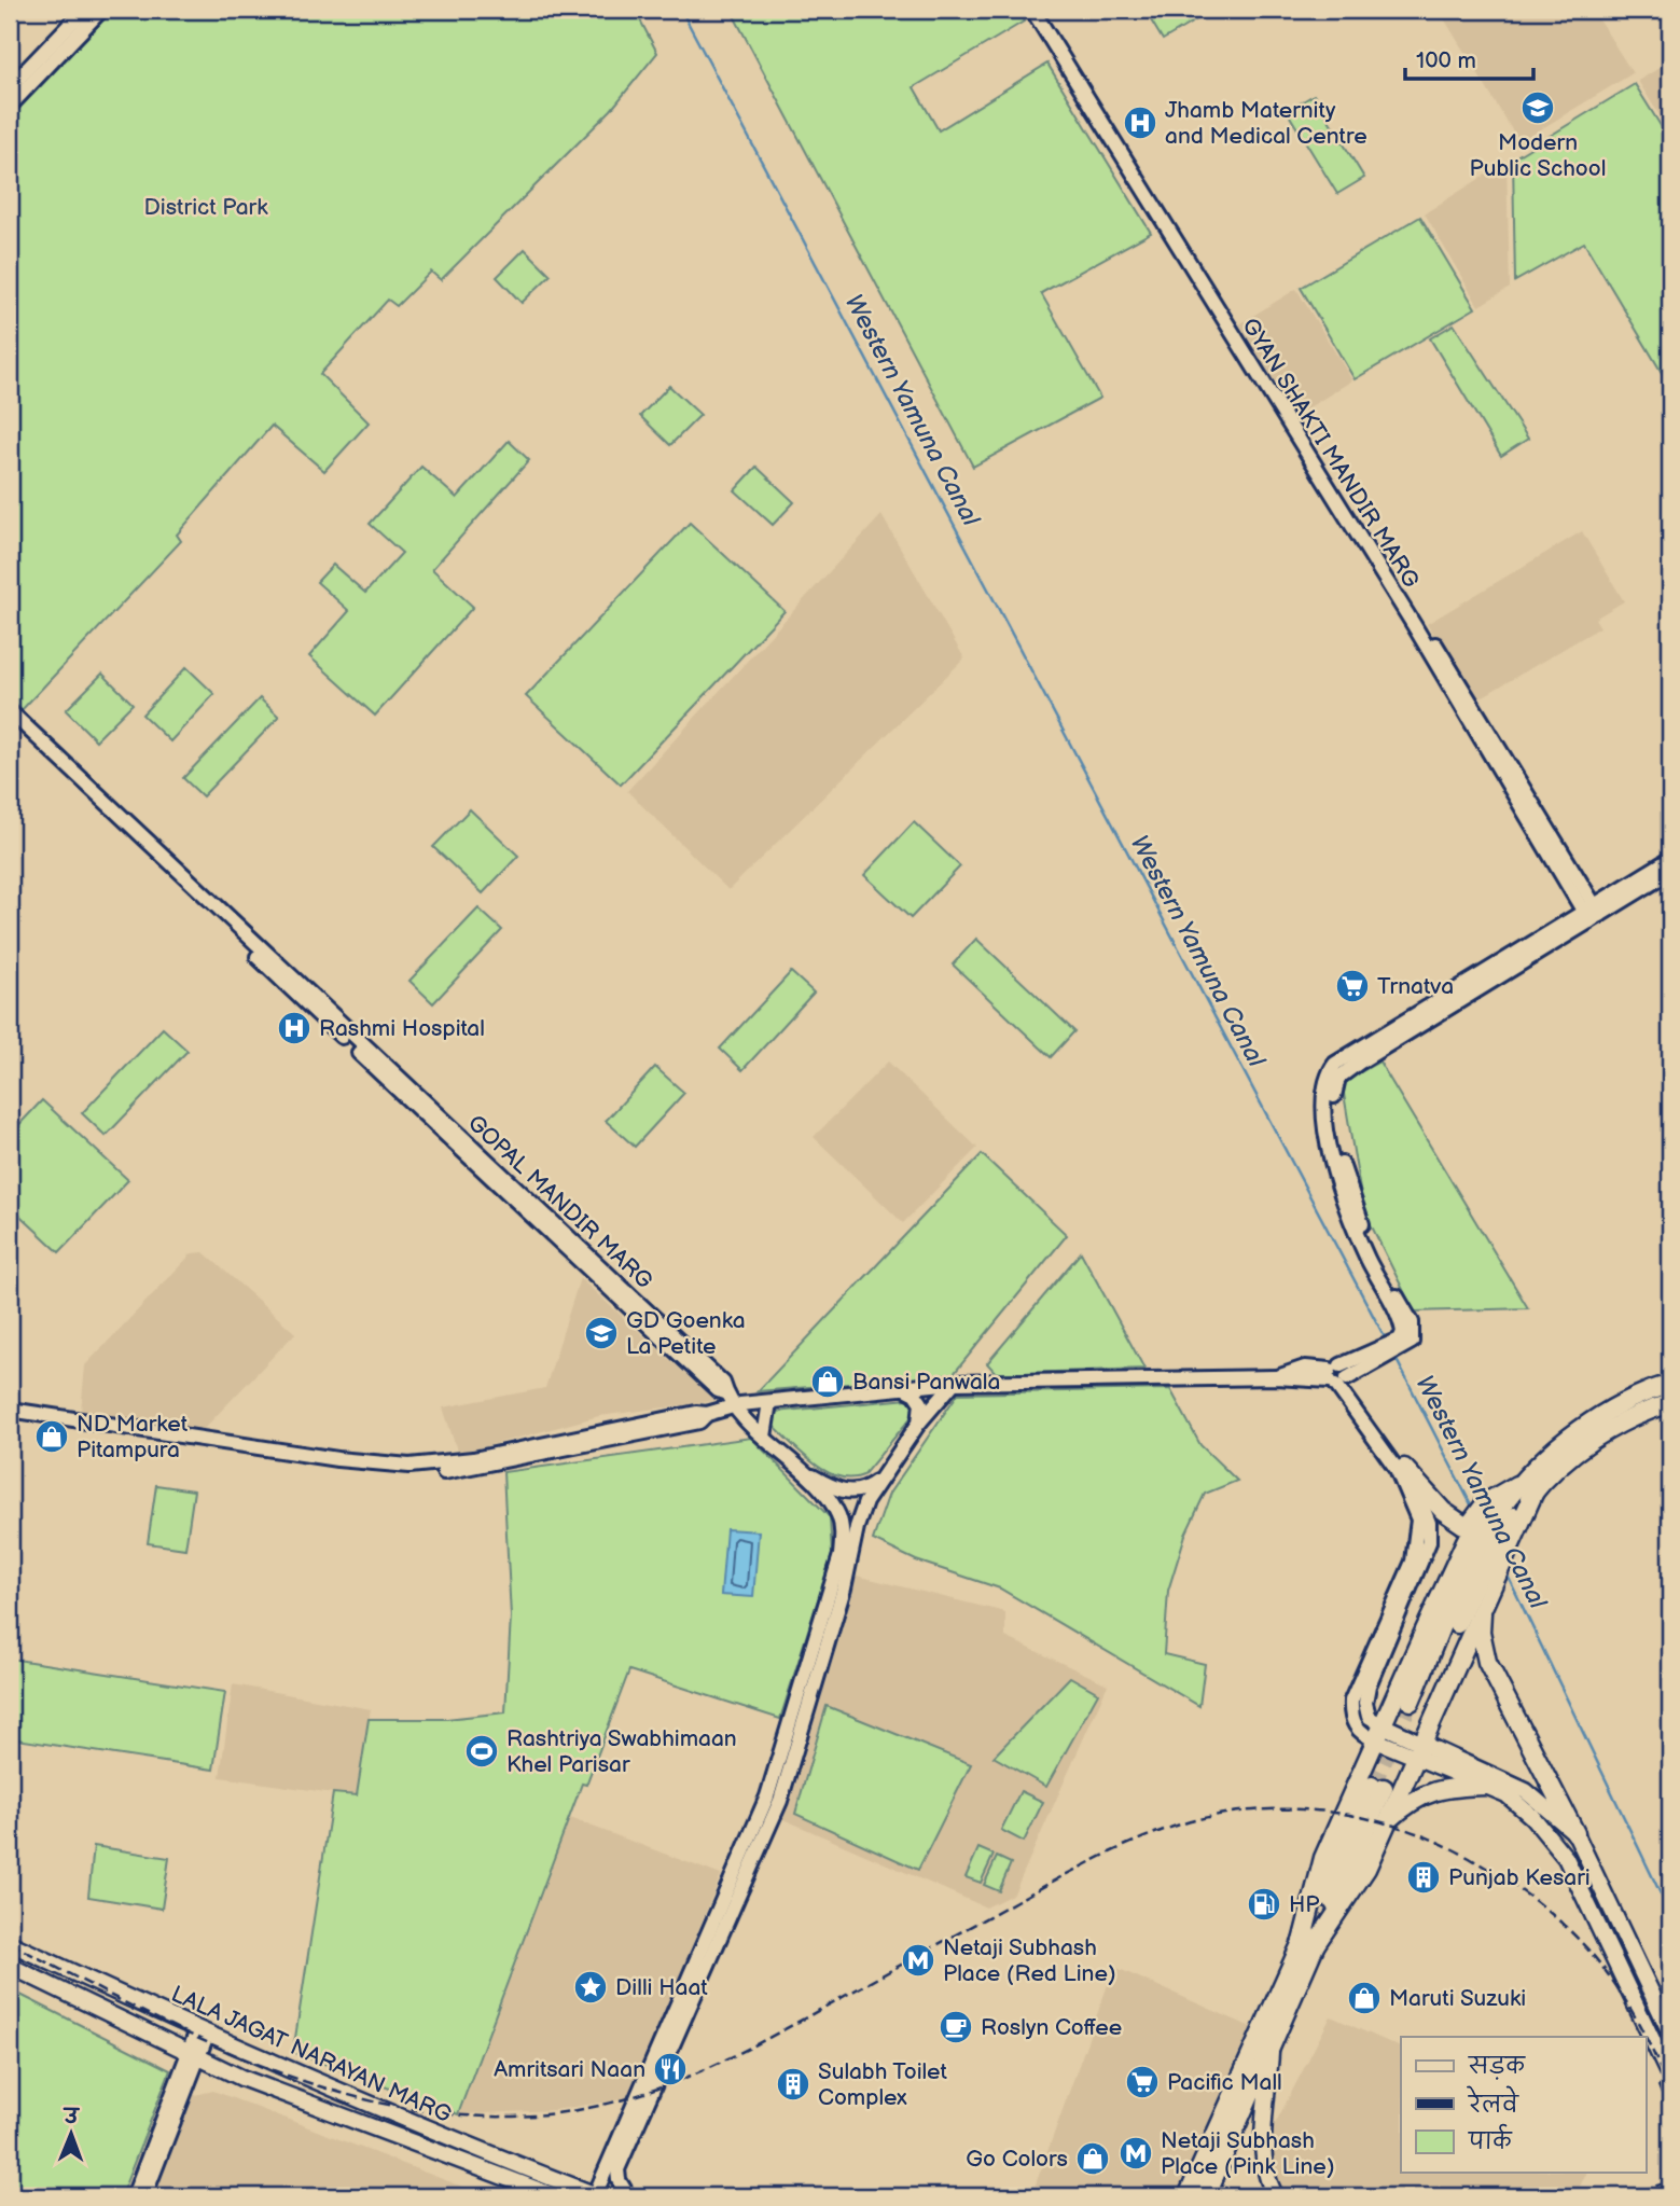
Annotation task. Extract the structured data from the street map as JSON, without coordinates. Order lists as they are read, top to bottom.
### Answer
{
  "streets": {
    "main road": ["LALA JAGAT NARAYAN MARG"],
    "street": ["GYAN SHAKTI MANDIR MARG", "GOPAL MANDIR MARG"]
  },
  "water": ["Western Yamuna Canal"],
  "parks": ["District Park"],
  "places": {
    "school or university": ["Modern Public School", "GD Goenka La Petite"],
    "hospital": ["Jhamb Maternity and Medical Centre", "Rashmi Hospital"],
    "supermarket": ["Trnatva", "Pacific Mall"],
    "shop": [
      "Bansi Panwala",
      "ND Market Pitampura",
      "Maruti Suzuki",
      "Go Colors"
    ],
    "sports": ["Rashtriya Swabhimaan Khel Parisar"],
    "building": ["Punjab Kesari", "Sulabh Toilet Complex"],
    "fuel station": ["HP"],
    "metro station": ["Netaji Subhash Place (Red Line)", "Netaji Subhash Place (Pink Line)"],
    "place": ["Dilli Haat"],
    "cafe": ["Roslyn Coffee"],
    "restaurant": ["Amritsari Naan"]
  },
  "legend": ["सड़क", "रेलवे", "पार्क"],
  "scale_bar": "100 m",
  "north": "top"
}
